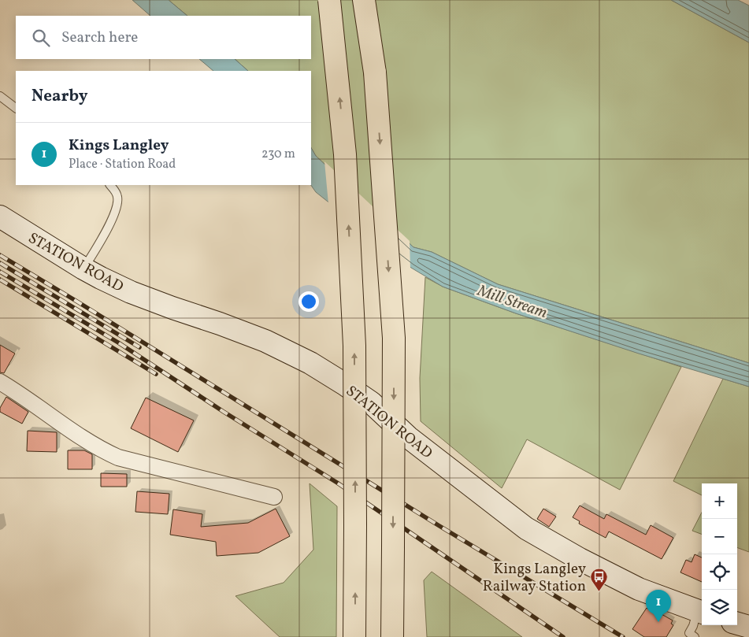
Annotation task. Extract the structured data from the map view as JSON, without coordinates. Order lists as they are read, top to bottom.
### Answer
{
  "streets": {
    "street": ["STATION ROAD"]
  },
  "water": ["Mill Stream"],
  "places": {
    "bus stop": ["Kings Langley Railway Station"]
  },
  "page": {
    "search": "Search here",
    "heading": "Nearby",
    "list": [
      {
        "mark": "1",
        "name": "Kings Langley",
        "note": "Place · Station Road",
        "value": "230 m"
      }
    ],
    "map_buttons": ["+", "−"],
    "pins": "1"
  }
}
